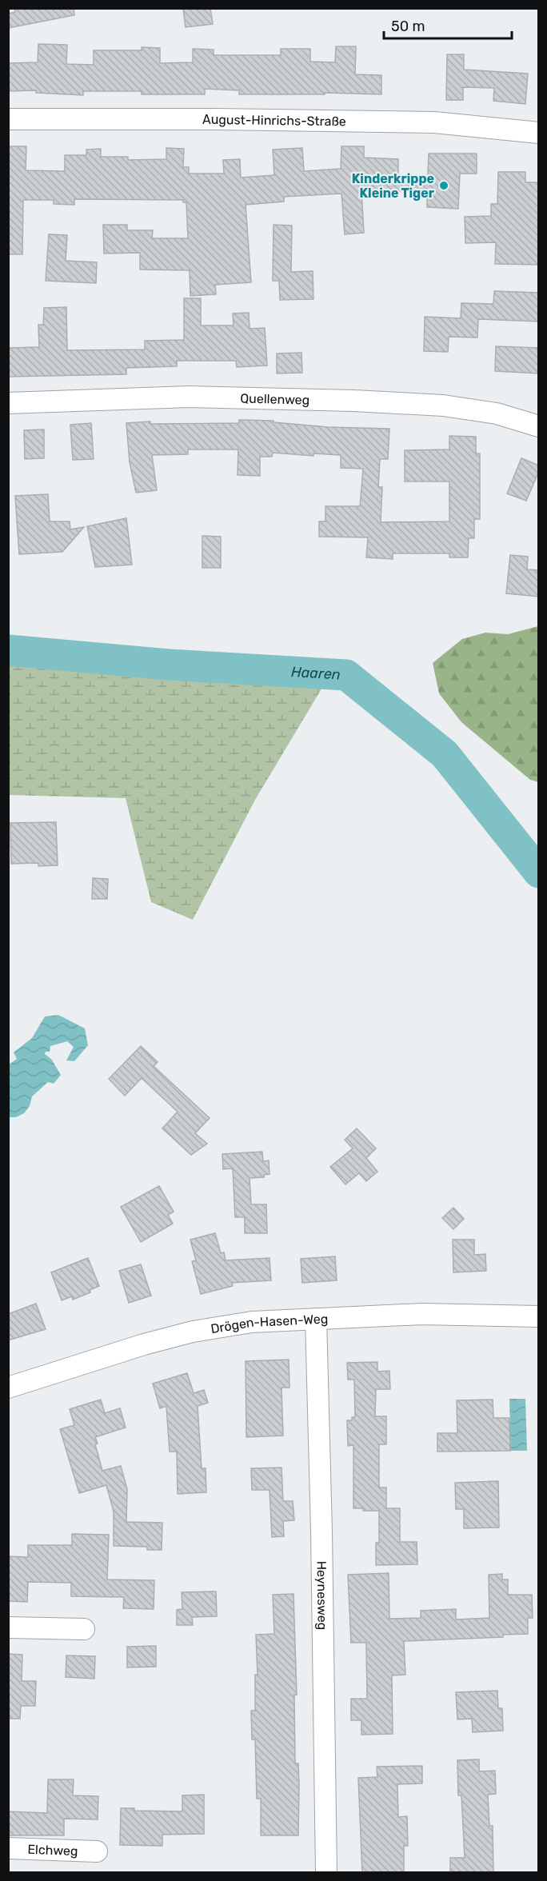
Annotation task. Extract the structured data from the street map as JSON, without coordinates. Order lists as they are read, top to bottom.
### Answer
{
  "streets": {
    "street": [
      "August-Hinrichs-Straße",
      "Quellenweg",
      "Drögen-Hasen-Weg",
      "Heynesweg",
      "Elchweg"
    ]
  },
  "crossings": [
    ["Drögen-Hasen-Weg", "Heynesweg"]
  ],
  "water": ["Haaren"],
  "places": ["Kinderkrippe Kleine Tiger"],
  "scale_bar": "50 m"
}
